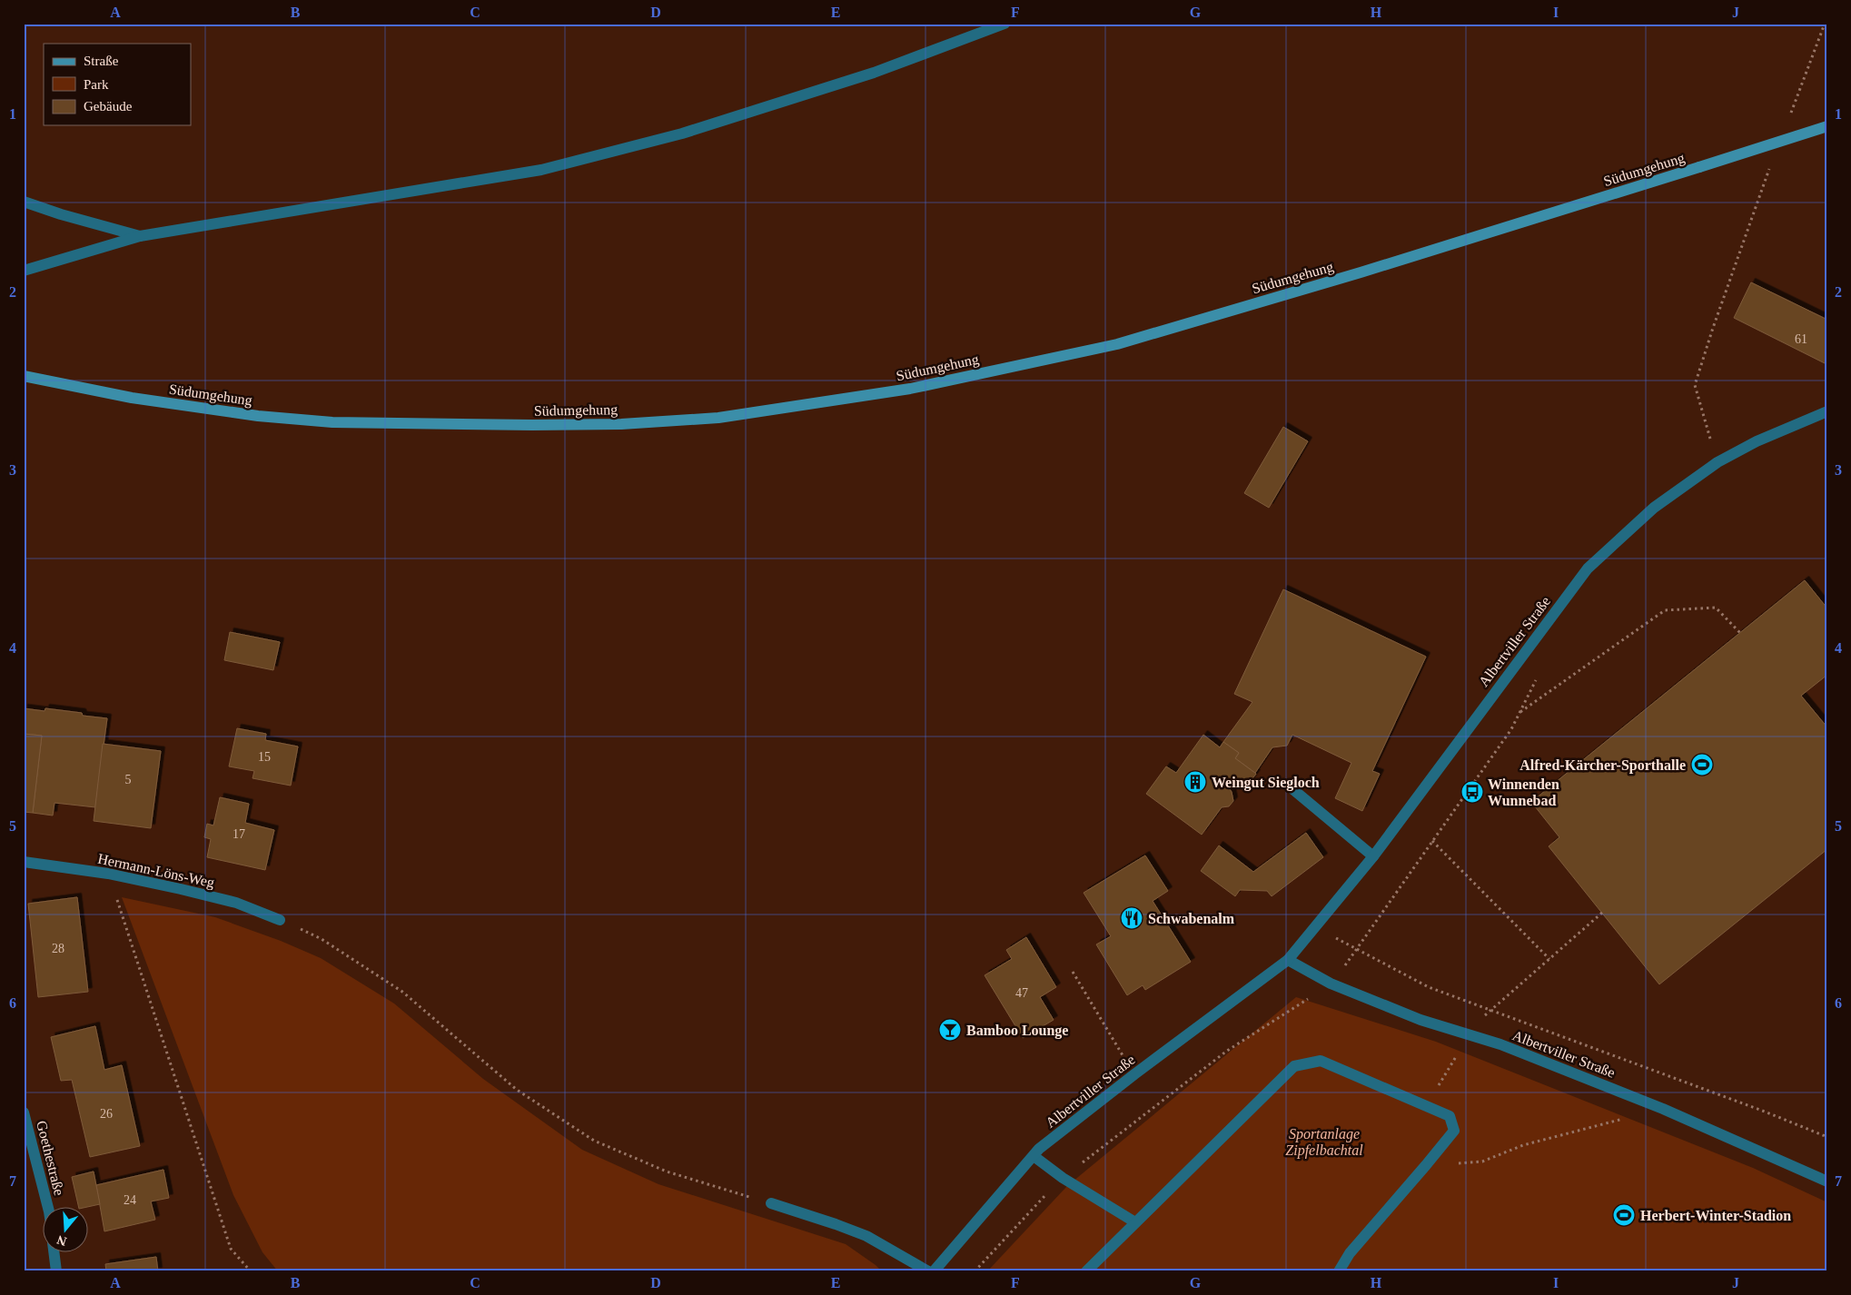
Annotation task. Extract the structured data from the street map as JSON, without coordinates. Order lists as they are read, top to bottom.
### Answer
{
  "streets": {
    "main road": ["Südumgehung"],
    "street": ["Albertviller Straße", "Hermann-Löns-Weg", "Goethestraße"]
  },
  "parks": ["Sportanlage Zipfelbachtal"],
  "places": {
    "sports": ["Alfred-Kärcher-Sporthalle", "Herbert-Winter-Stadion"],
    "building": ["Weingut Siegloch"],
    "bus stop": ["Winnenden Wunnebad"],
    "restaurant": ["Schwabenalm"],
    "bar": ["Bamboo Lounge"]
  },
  "house_numbers": [
    "61",
    "15",
    "5",
    "17",
    "28",
    "47",
    "26",
    "24"
  ],
  "legend": ["Straße", "Park", "Gebäude"],
  "north": "bottom",
  "grid": {
    "columns": [
      "A",
      "B",
      "C",
      "D",
      "E",
      "F",
      "G",
      "H",
      "I",
      "J"
    ],
    "rows": [
      "1",
      "2",
      "3",
      "4",
      "5",
      "6",
      "7"
    ]
  }
}
